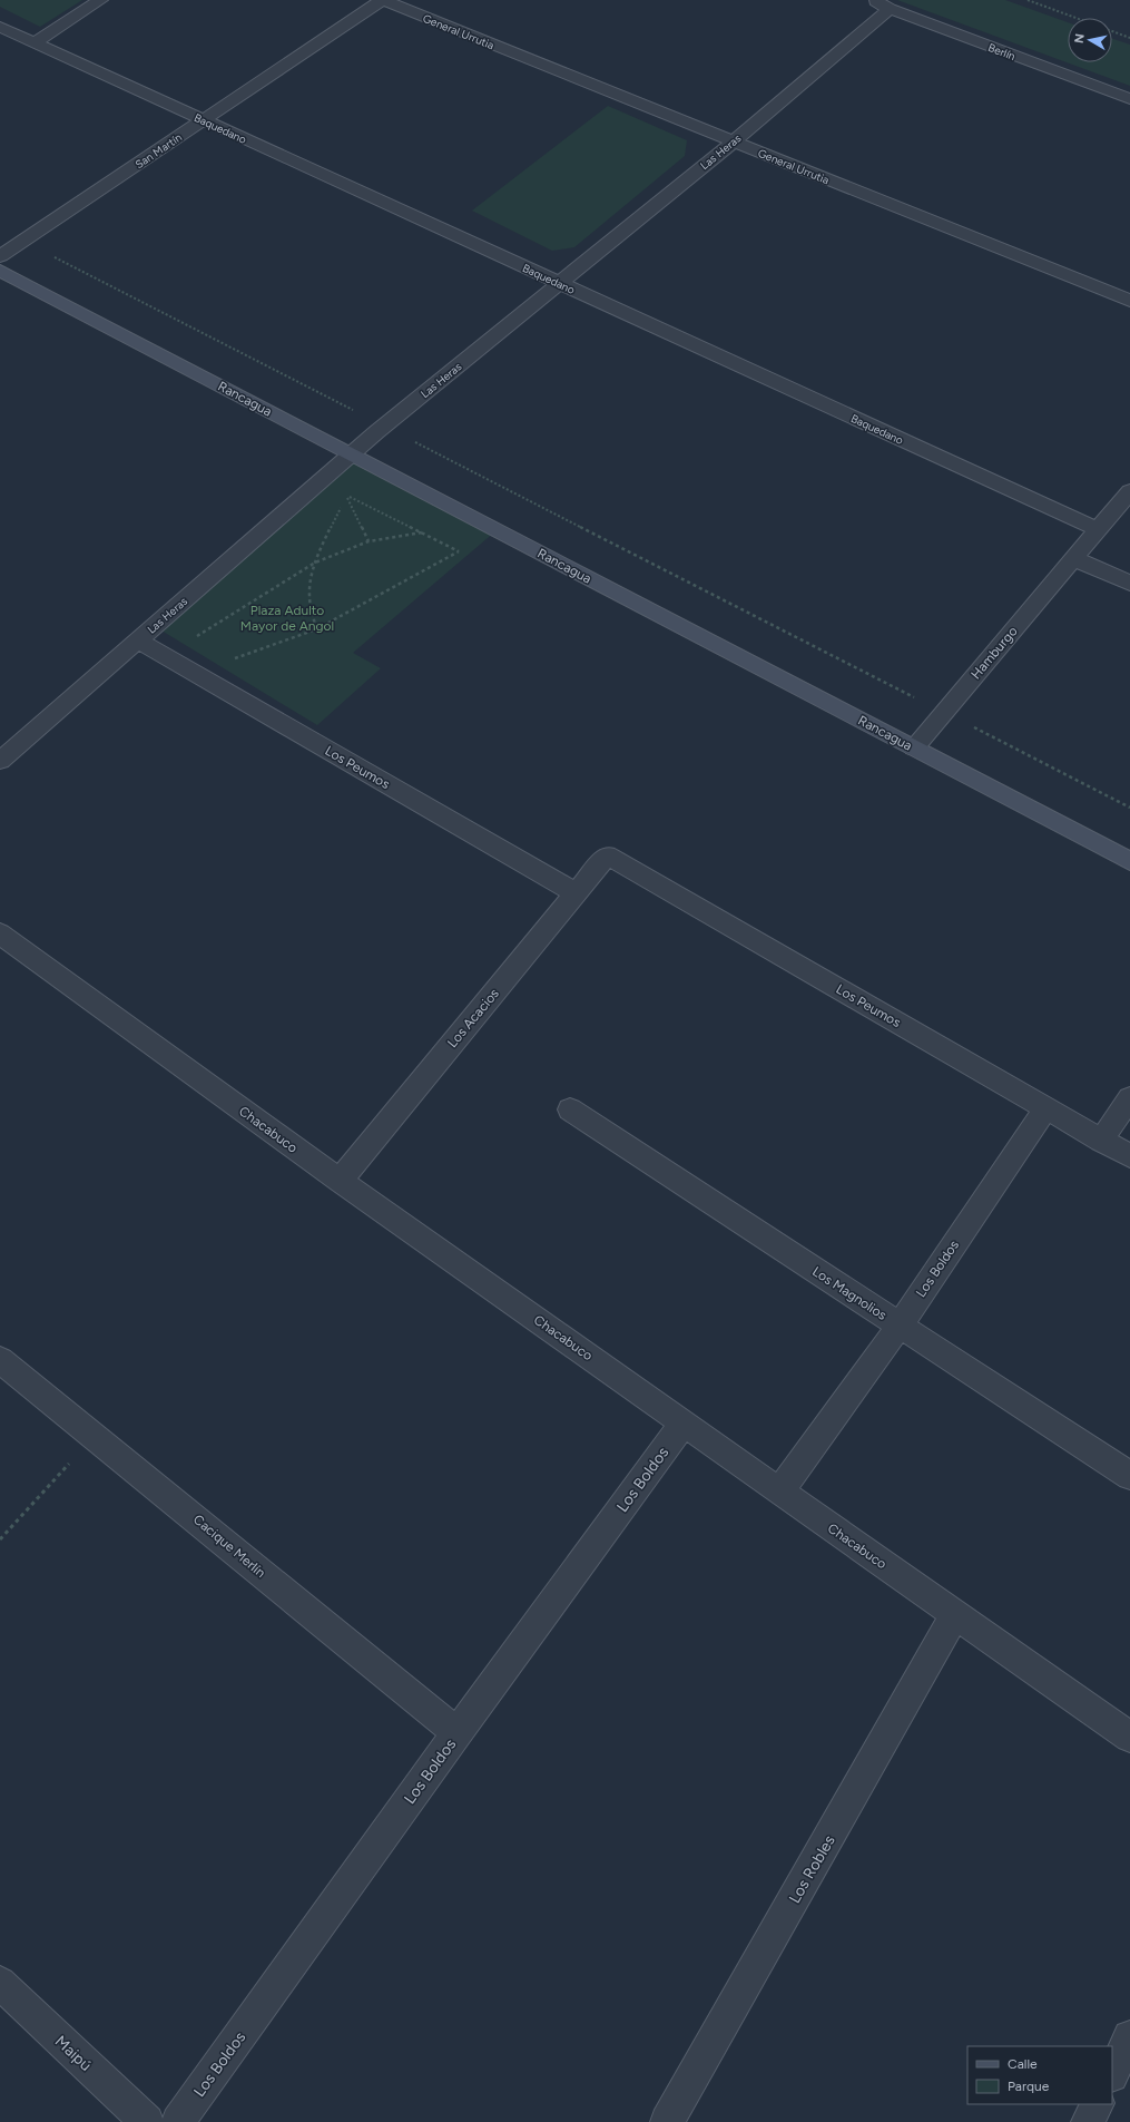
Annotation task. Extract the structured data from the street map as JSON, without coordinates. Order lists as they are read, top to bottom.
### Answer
{
  "streets": {
    "main road": ["Rancagua"],
    "street": [
      "General Urrutia",
      "Berlín",
      "Baquedano",
      "San Martín",
      "Las Heras",
      "Hamburgo",
      "Los Peumos",
      "Los Acacios",
      "Chacabuco",
      "Los Boldos",
      "Los Magnolios",
      "Cacique Merlín",
      "Los Robles",
      "Maipú"
    ]
  },
  "crossings": [
    ["General Urrutia", "San Martín"],
    ["General Urrutia", "Las Heras"],
    ["Berlín", "Las Heras"],
    ["Baquedano", "San Martín"],
    ["Baquedano", "Las Heras"],
    ["Baquedano", "Hamburgo"],
    ["Las Heras", "Rancagua"],
    ["Las Heras", "Los Peumos"],
    ["Rancagua", "Hamburgo"],
    ["Los Peumos", "Los Acacios"],
    ["Los Peumos", "Los Boldos"],
    ["Los Acacios", "Chacabuco"],
    ["Chacabuco", "Los Boldos"],
    ["Chacabuco", "Los Robles"],
    ["Los Boldos", "Los Magnolios"],
    ["Los Boldos", "Cacique Merlín"]
  ],
  "parks": ["Plaza Adulto Mayor de Angol"],
  "legend": ["Calle", "Parque"],
  "north": "left"
}
